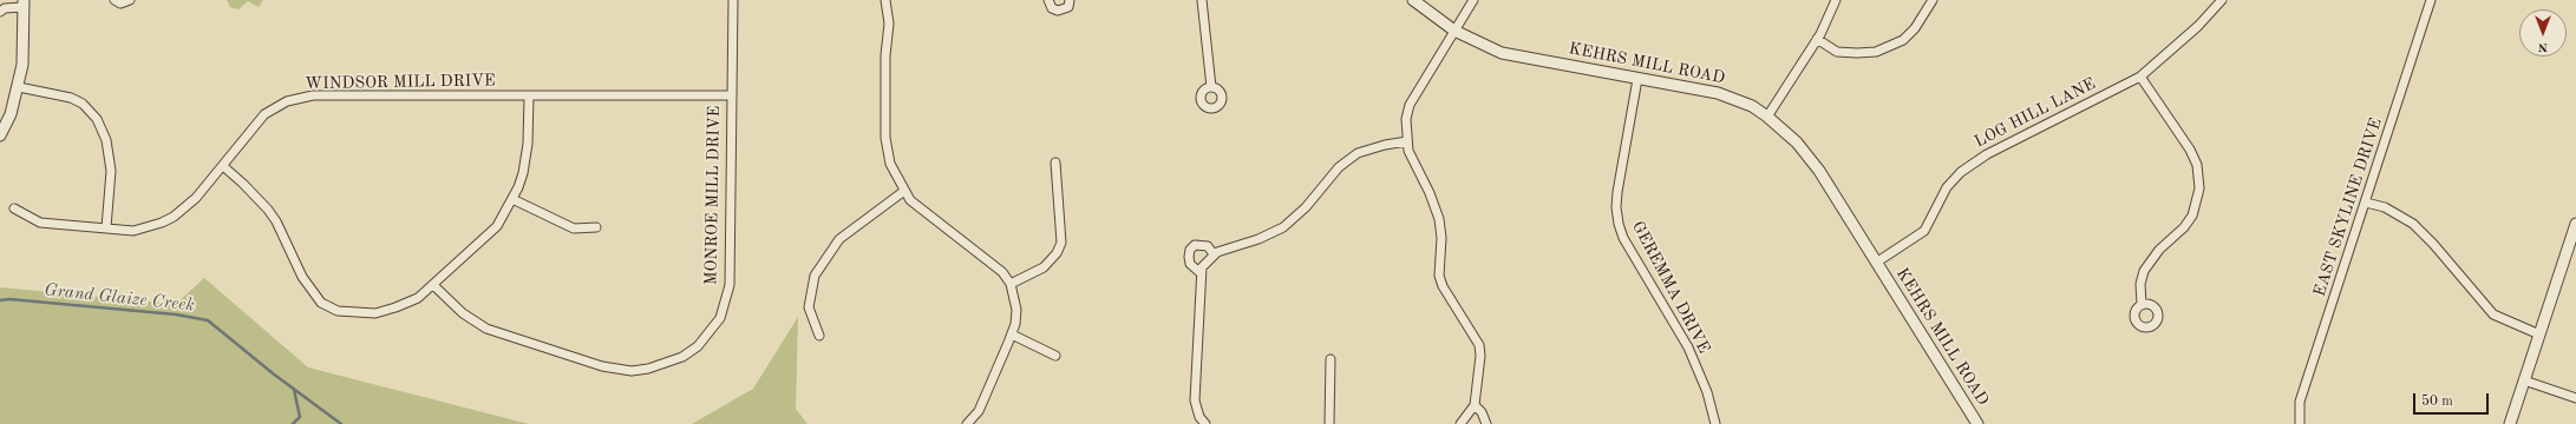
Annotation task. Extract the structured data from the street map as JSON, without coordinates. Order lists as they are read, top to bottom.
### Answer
{
  "streets": {
    "street": [
      "KEHRS MILL ROAD",
      "WINDSOR MILL DRIVE",
      "LOG HILL LANE",
      "MONROE MILL DRIVE",
      "EAST SKYLINE DRIVE",
      "GEREMMA DRIVE"
    ]
  },
  "crossings": [
    ["KEHRS MILL ROAD", "LOG HILL LANE"],
    ["KEHRS MILL ROAD", "GEREMMA DRIVE"],
    ["WINDSOR MILL DRIVE", "MONROE MILL DRIVE"]
  ],
  "water": ["Grand Glaize Creek"],
  "scale_bar": "50 m",
  "north": "bottom"
}
